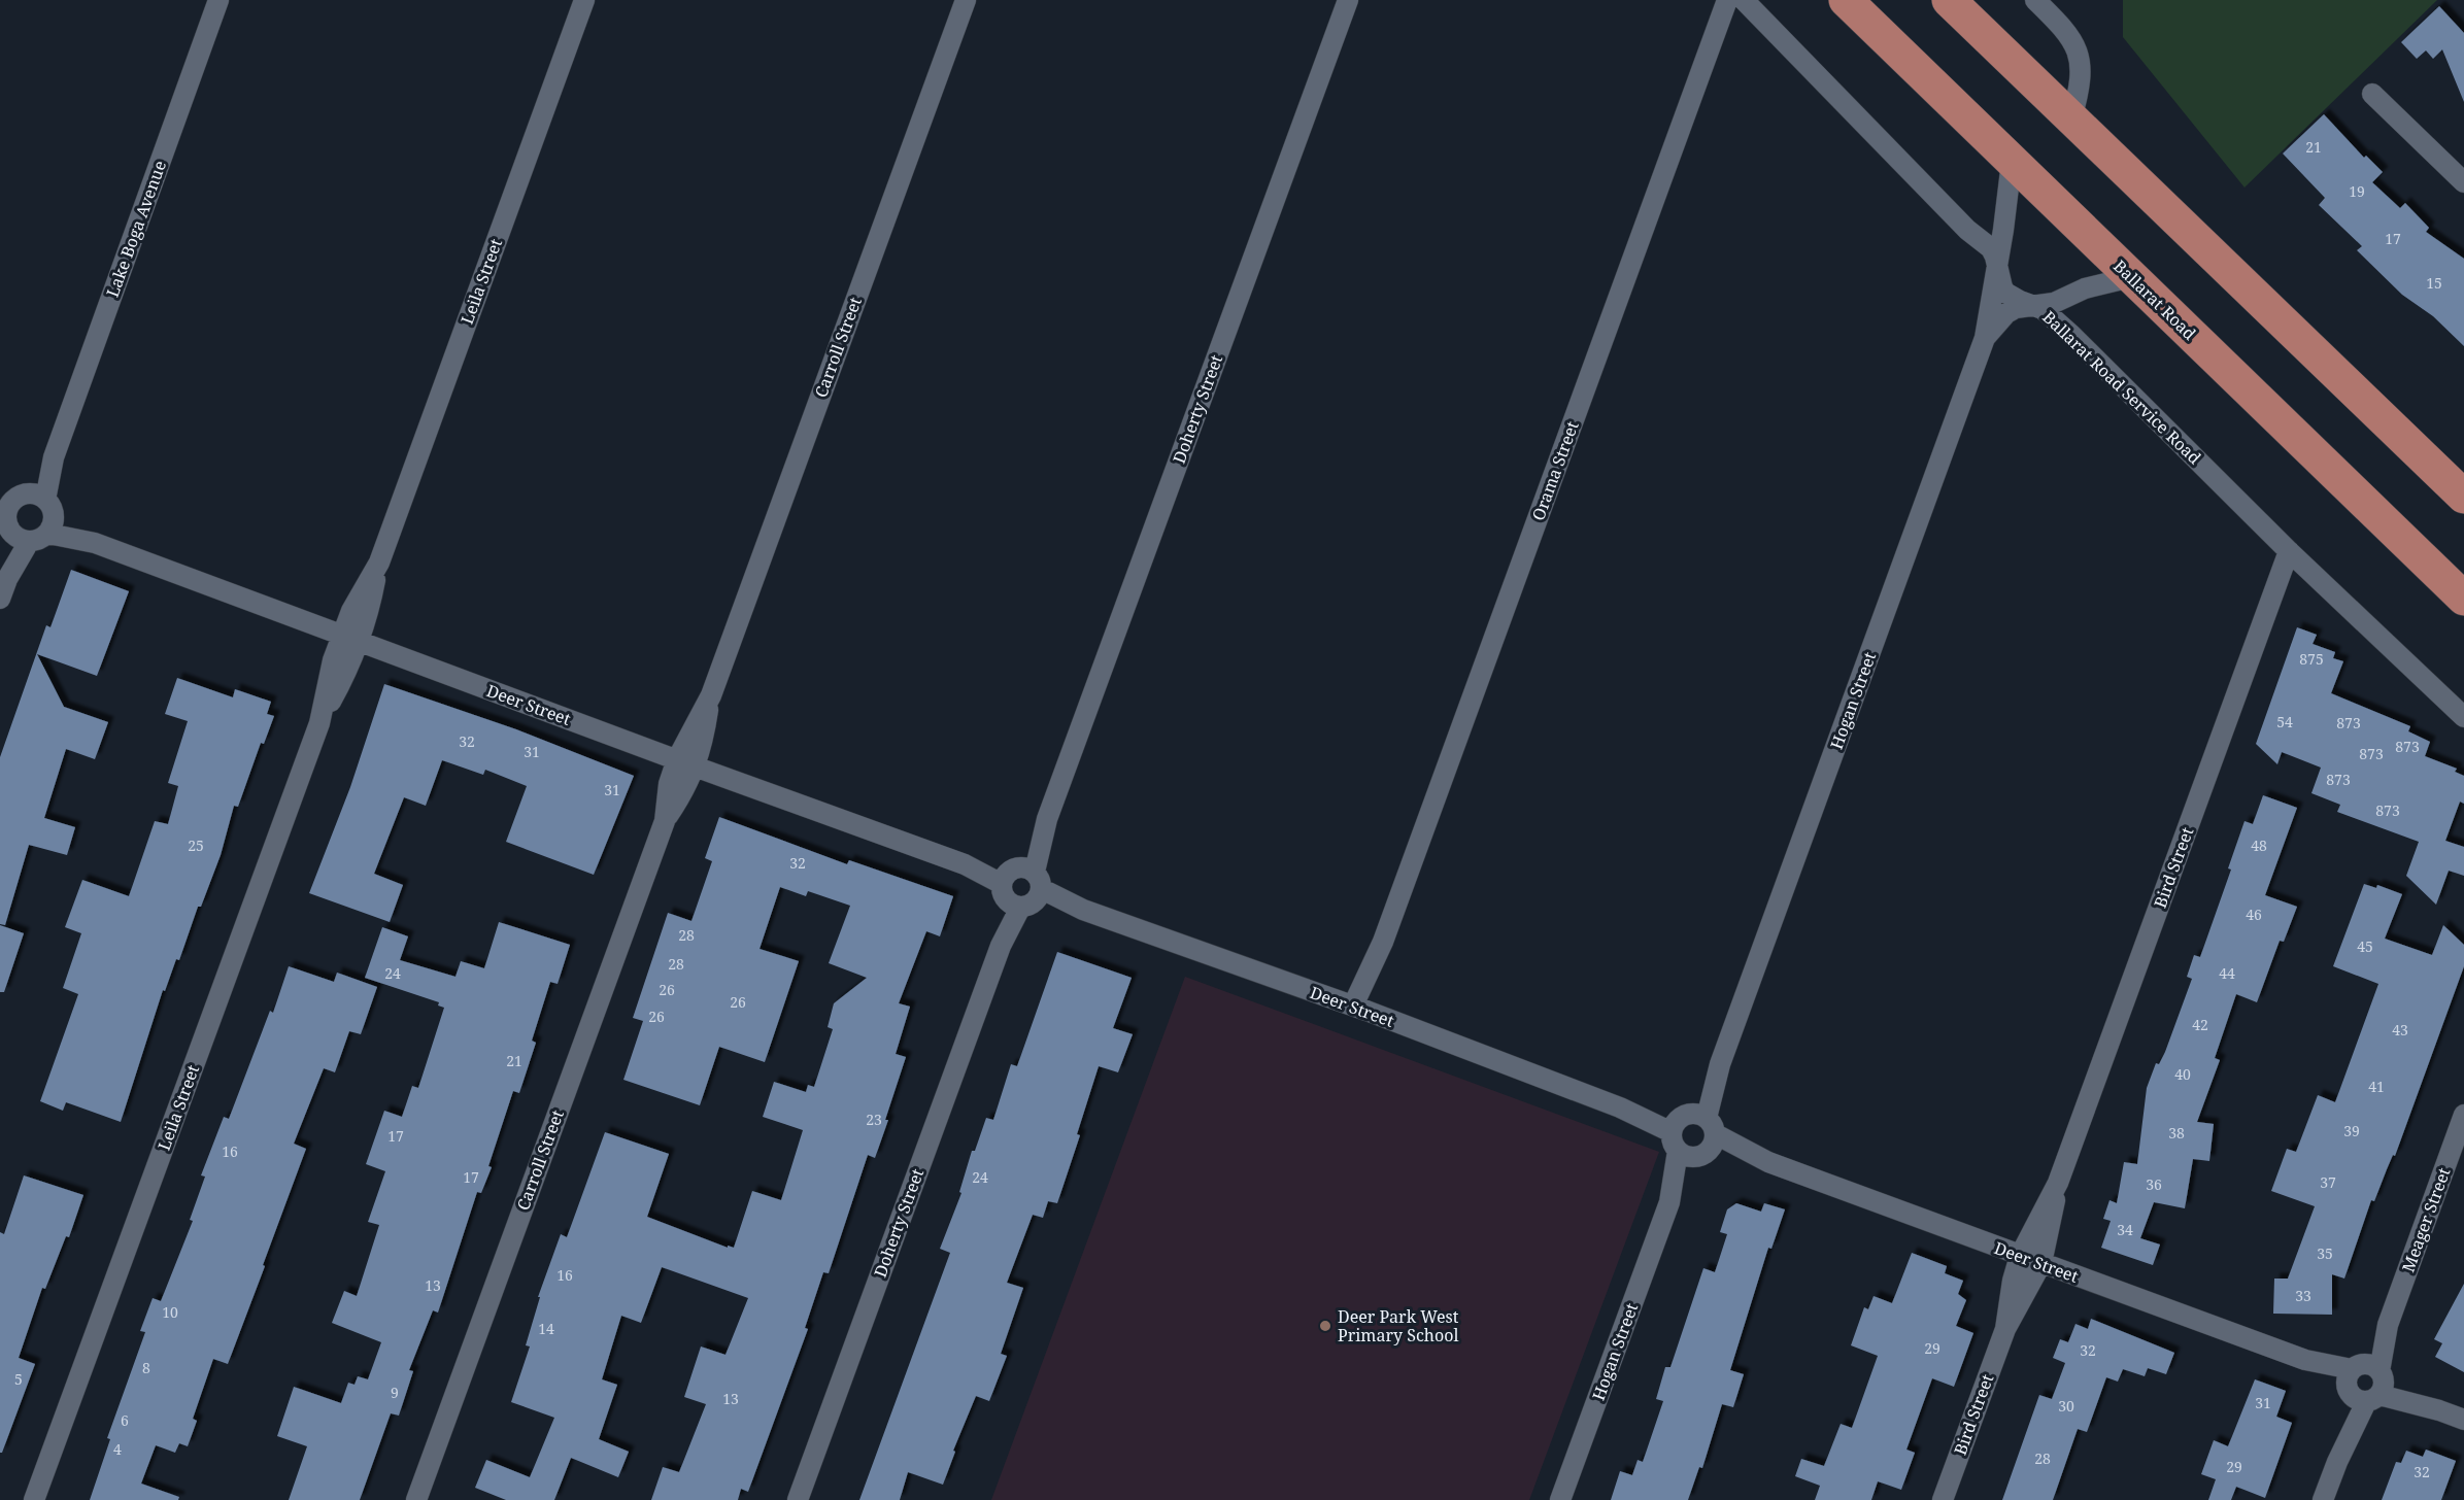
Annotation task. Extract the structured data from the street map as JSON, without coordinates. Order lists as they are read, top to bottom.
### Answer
{
  "streets": {
    "highway": ["Ballarat Road"],
    "street": [
      "Lake Boga Avenue",
      "Leila Street",
      "Carroll Street",
      "Ballarat Road Service Road",
      "Doherty Street",
      "Orama Street",
      "Hogan Street",
      "Deer Street",
      "Bird Street",
      "Meager Street"
    ]
  },
  "crossings": [
    ["Lake Boga Avenue", "Deer Street"],
    ["Leila Street", "Deer Street"],
    ["Ballarat Road", "Hogan Street"],
    ["Carroll Street", "Deer Street"],
    ["Ballarat Road Service Road", "Hogan Street"],
    ["Ballarat Road Service Road", "Bird Street"],
    ["Doherty Street", "Deer Street"],
    ["Orama Street", "Deer Street"],
    ["Hogan Street", "Deer Street"],
    ["Deer Street", "Bird Street"],
    ["Deer Street", "Meager Street"]
  ],
  "places": ["Deer Park West Primary School"],
  "house_numbers": [
    "21",
    "19",
    "17",
    "15",
    "875",
    "54",
    "873",
    "32",
    "873",
    "31",
    "873",
    "873",
    "31",
    "873",
    "25",
    "48",
    "32",
    "46",
    "28",
    "45",
    "28",
    "24",
    "44",
    "26",
    "26",
    "26",
    "42",
    "43",
    "21",
    "40",
    "41",
    "23",
    "39",
    "38",
    "17",
    "16",
    "17",
    "24",
    "37",
    "36",
    "34",
    "35",
    "16",
    "13",
    "33",
    "10",
    "14",
    "29",
    "32",
    "8",
    "5",
    "9",
    "13",
    "31",
    "30",
    "6",
    "4",
    "28",
    "29",
    "32"
  ]
}
